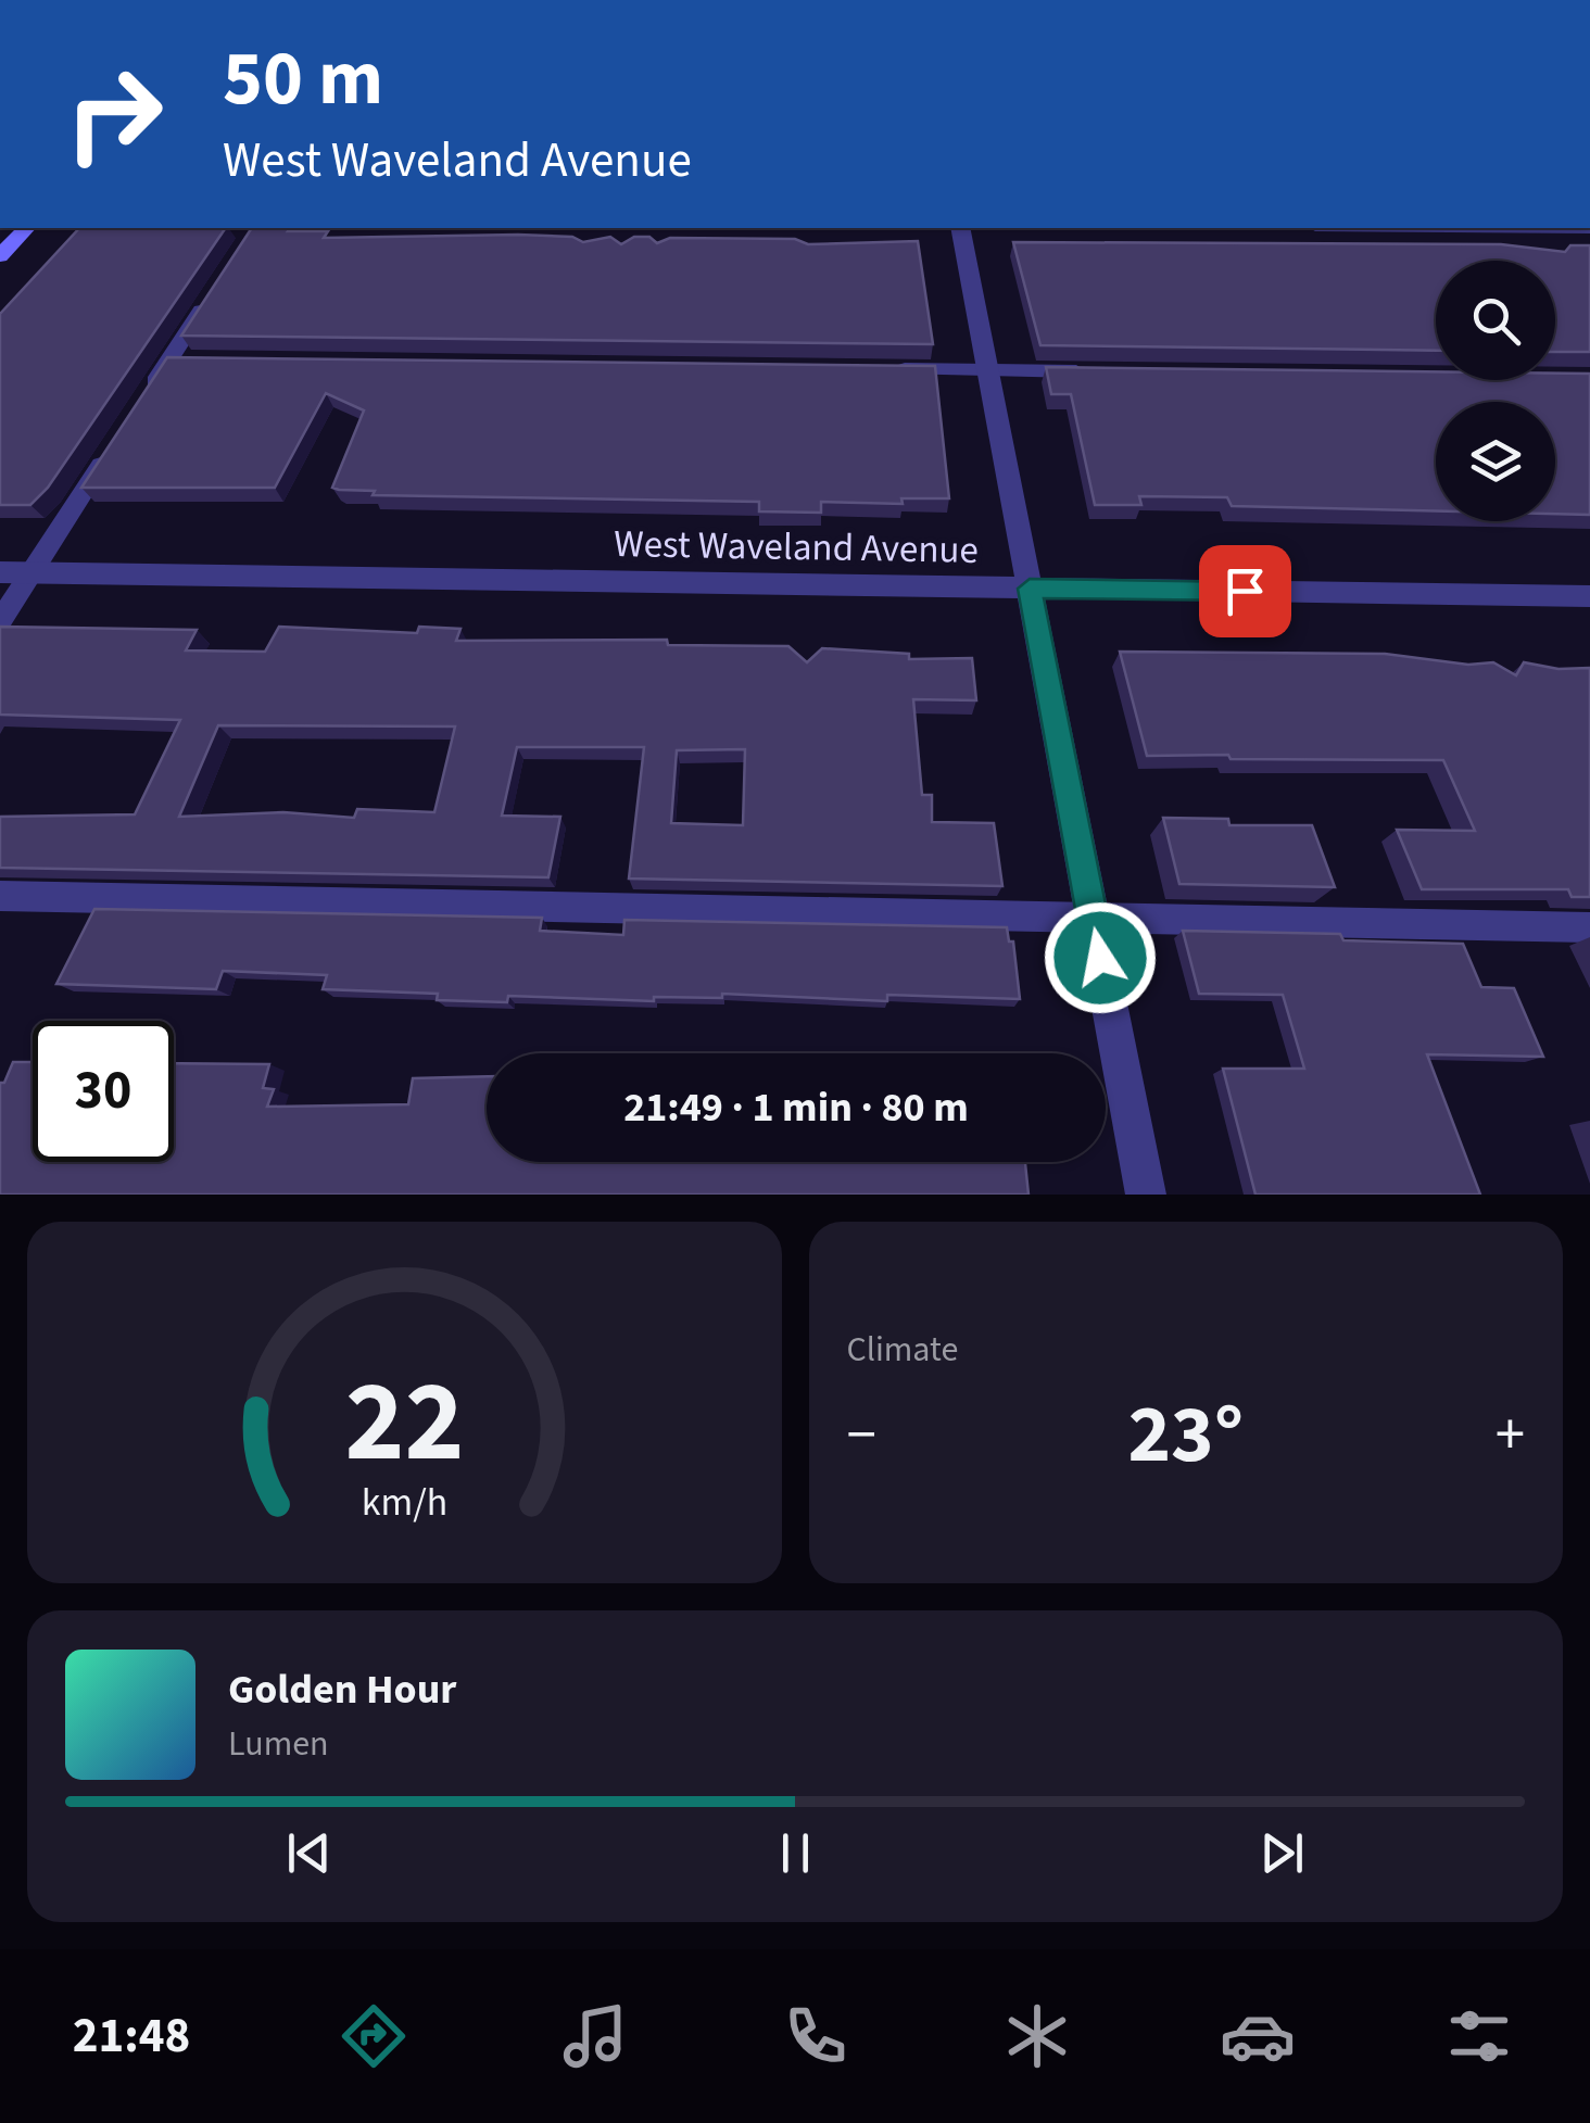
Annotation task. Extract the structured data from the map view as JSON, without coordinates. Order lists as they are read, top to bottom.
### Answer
{
  "streets": {
    "street": ["West Waveland Avenue"]
  },
  "page": {
    "turn": ["50 m", "West Waveland Avenue"],
    "limit": "30",
    "trip": "21:49 · 1 min · 80 m",
    "tile": "Climate",
    "heat": ["−", "23°", "+"],
    "song": ["Golden Hour", "Lumen"],
    "tabs": "21:48",
    "gauge": ["22", "km/h"]
  }
}
